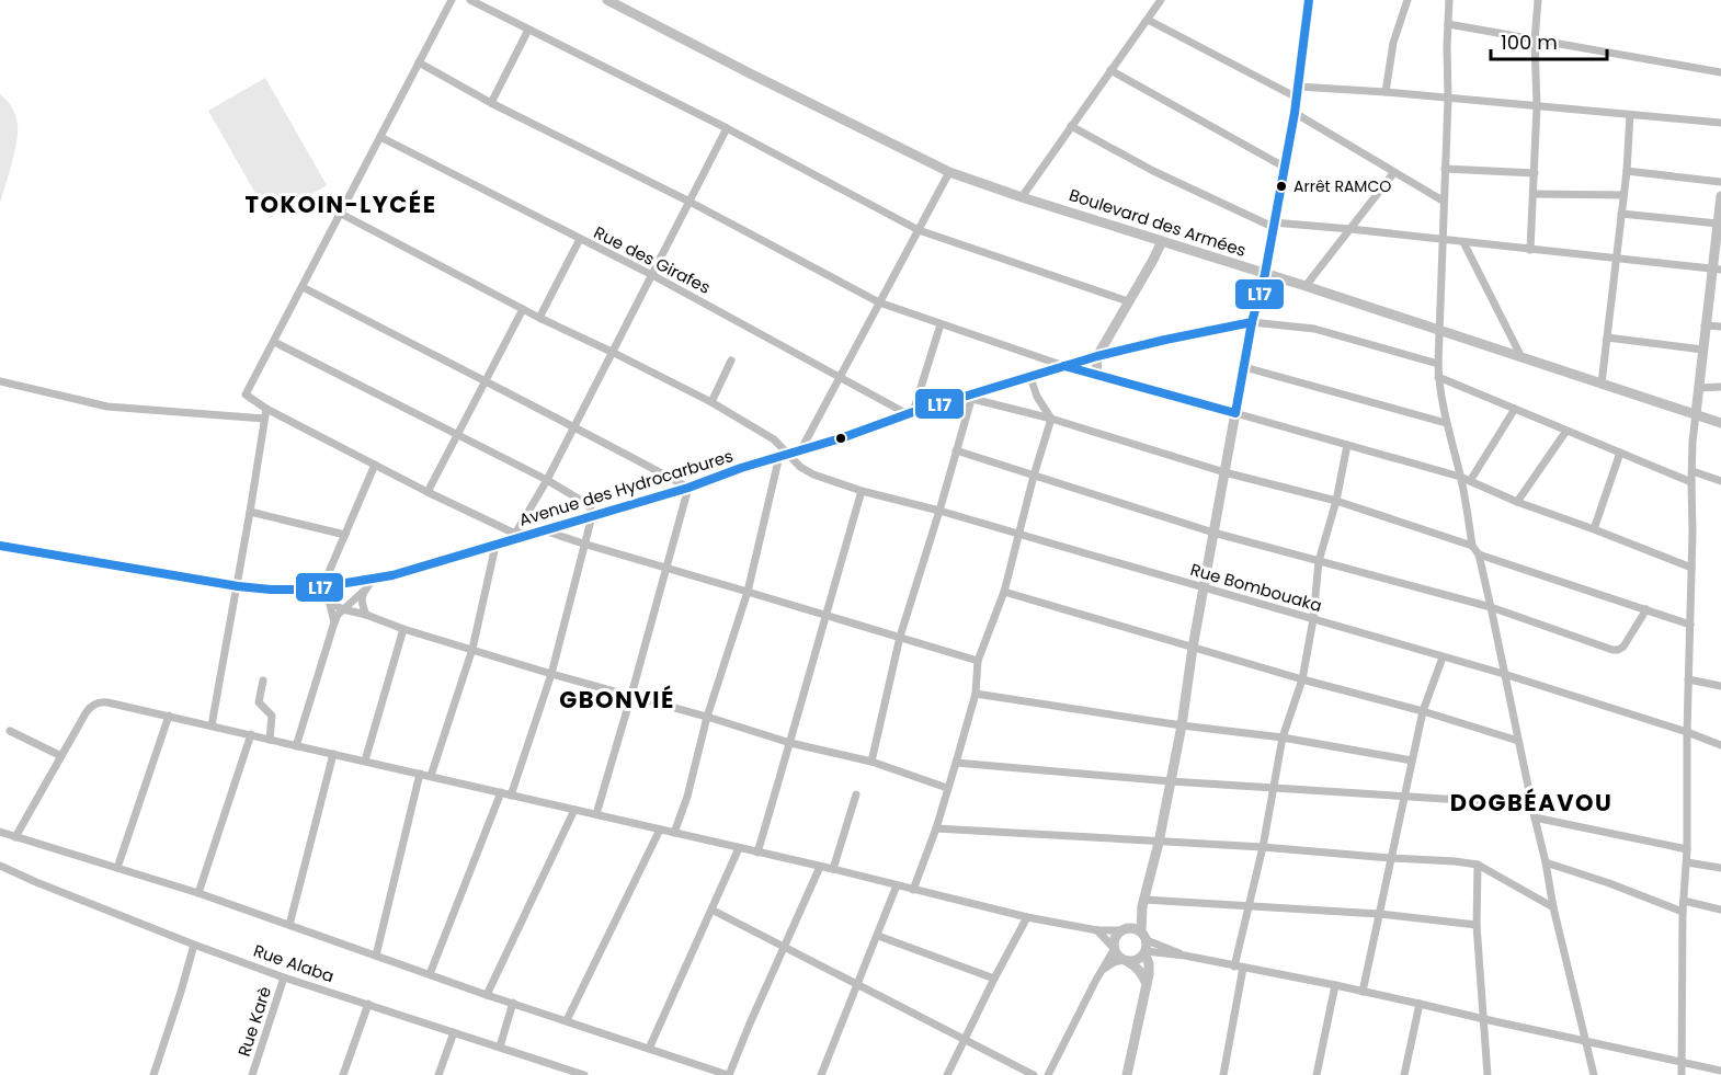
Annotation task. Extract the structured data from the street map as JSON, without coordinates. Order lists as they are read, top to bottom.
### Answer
{
  "streets": {
    "main road": ["Boulevard des Armées", "Avenue des Hydrocarbures"],
    "street": [
      "Rue des Girafes",
      "Rue Bombouaka",
      "Rue Alaba",
      "Rue Karè"
    ]
  },
  "crossings": [
    ["Rue des Girafes", "Avenue des Hydrocarbures"],
    ["Avenue des Hydrocarbures", "Rue Bombouaka"],
    ["Rue Alaba", "Rue Karè"]
  ],
  "districts": ["TOKOIN-LYCÉE", "GBONVIÉ", "DOGBÉAVOU"],
  "places": ["Arrêt RAMCO"],
  "lines": ["transit line L17"],
  "scale_bar": "100 m"
}
